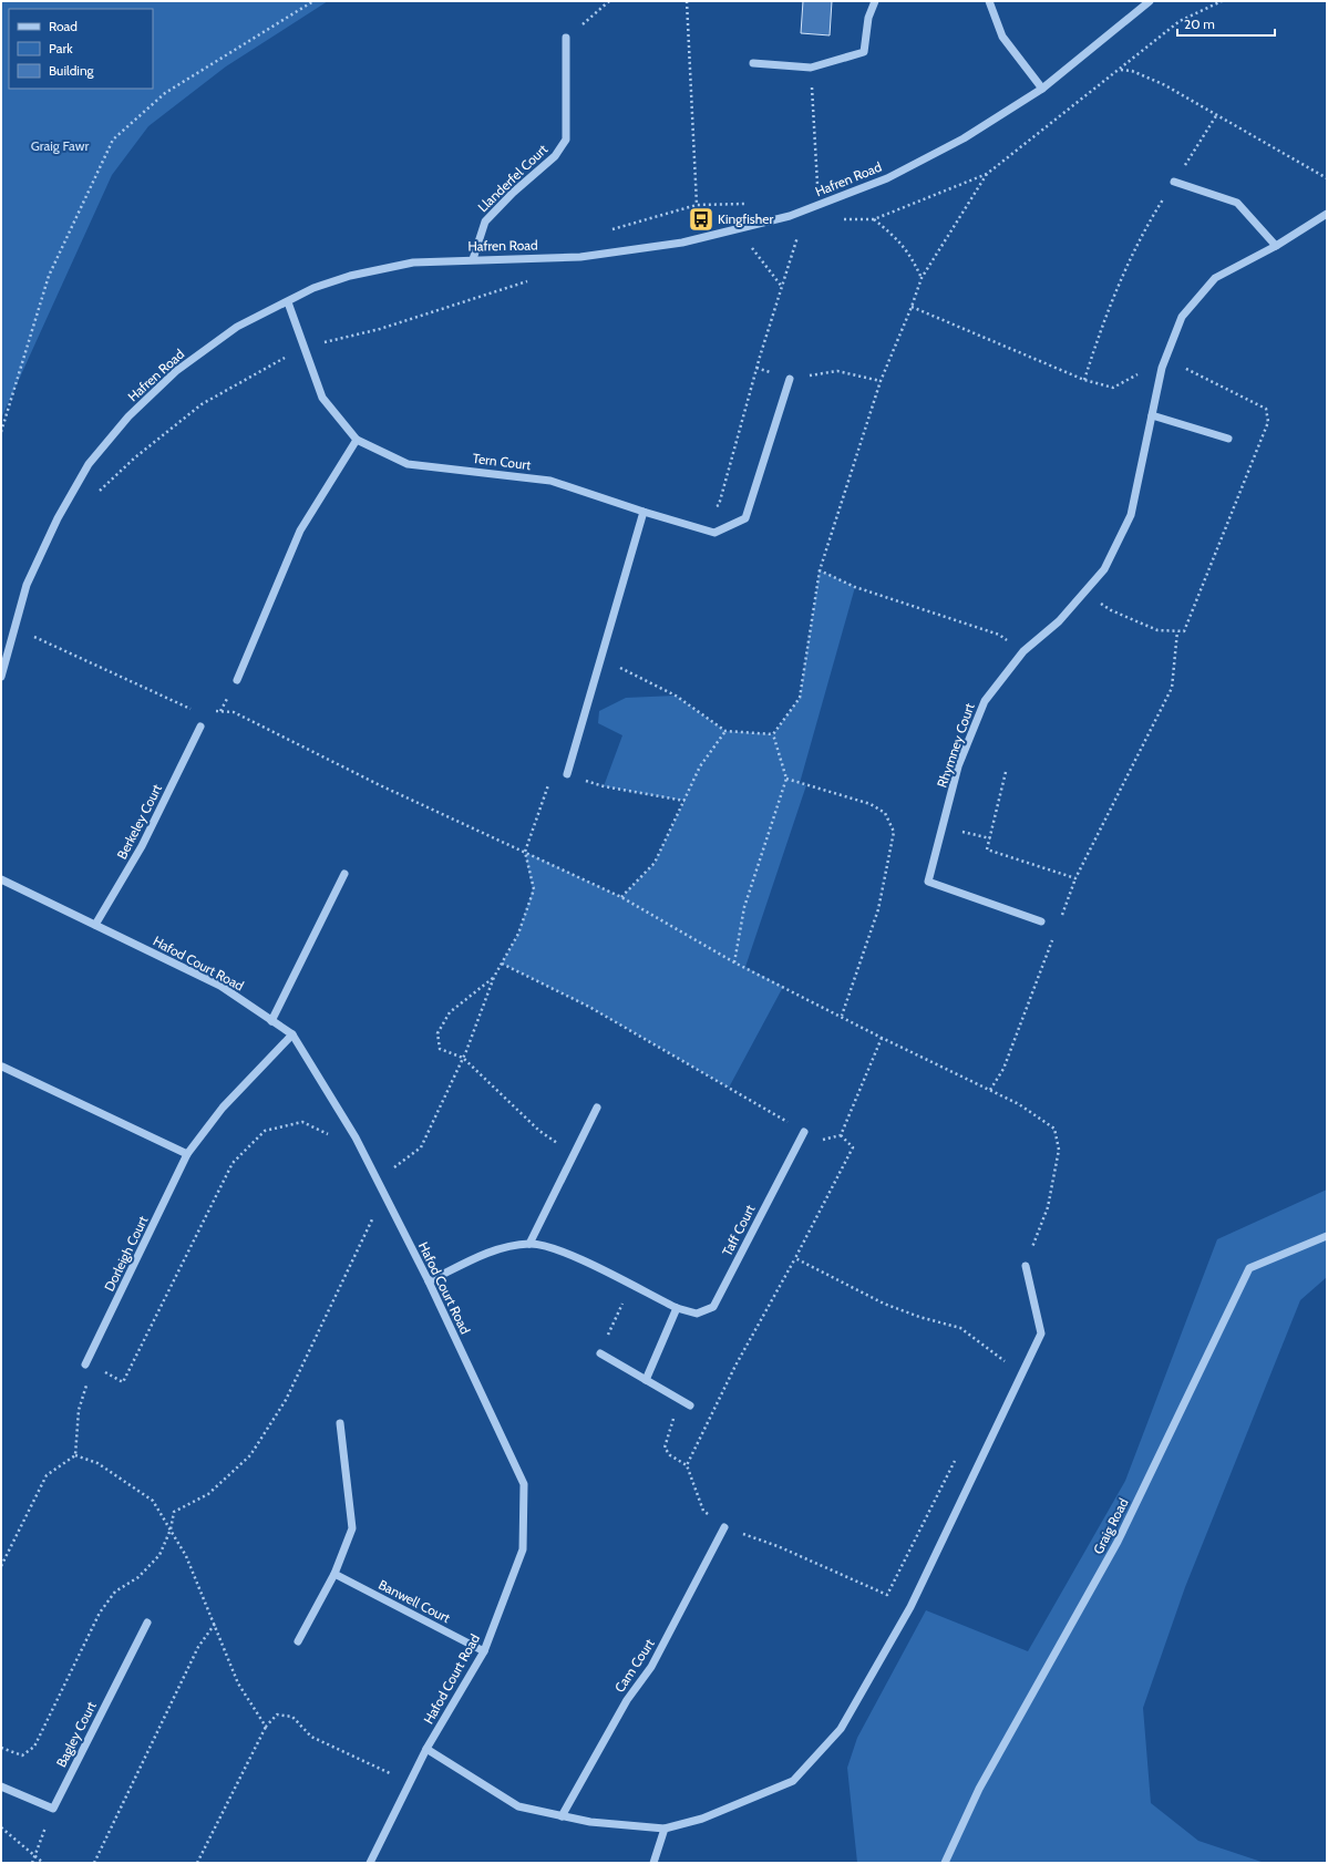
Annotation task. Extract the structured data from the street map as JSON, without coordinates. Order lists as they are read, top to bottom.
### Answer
{
  "streets": {
    "street": [
      "Llanderfel Court",
      "Hafren Road",
      "Tern Court",
      "Rhymney Court",
      "Berkeley Court",
      "Hafod Court Road",
      "Taff Court",
      "Dorleigh Court",
      "Graig Road",
      "Banwell Court",
      "Cam Court",
      "Bagley Court"
    ]
  },
  "crossings": [
    ["Llanderfel Court", "Hafren Road"],
    ["Hafren Road", "Tern Court"],
    ["Berkeley Court", "Hafod Court Road"],
    ["Hafod Court Road", "Taff Court"],
    ["Hafod Court Road", "Dorleigh Court"],
    ["Hafod Court Road", "Banwell Court"]
  ],
  "parks": ["Graig Fawr"],
  "places": {
    "bus stop": ["Kingfisher"]
  },
  "legend": ["Road", "Park", "Building"],
  "scale_bar": "20 m"
}
